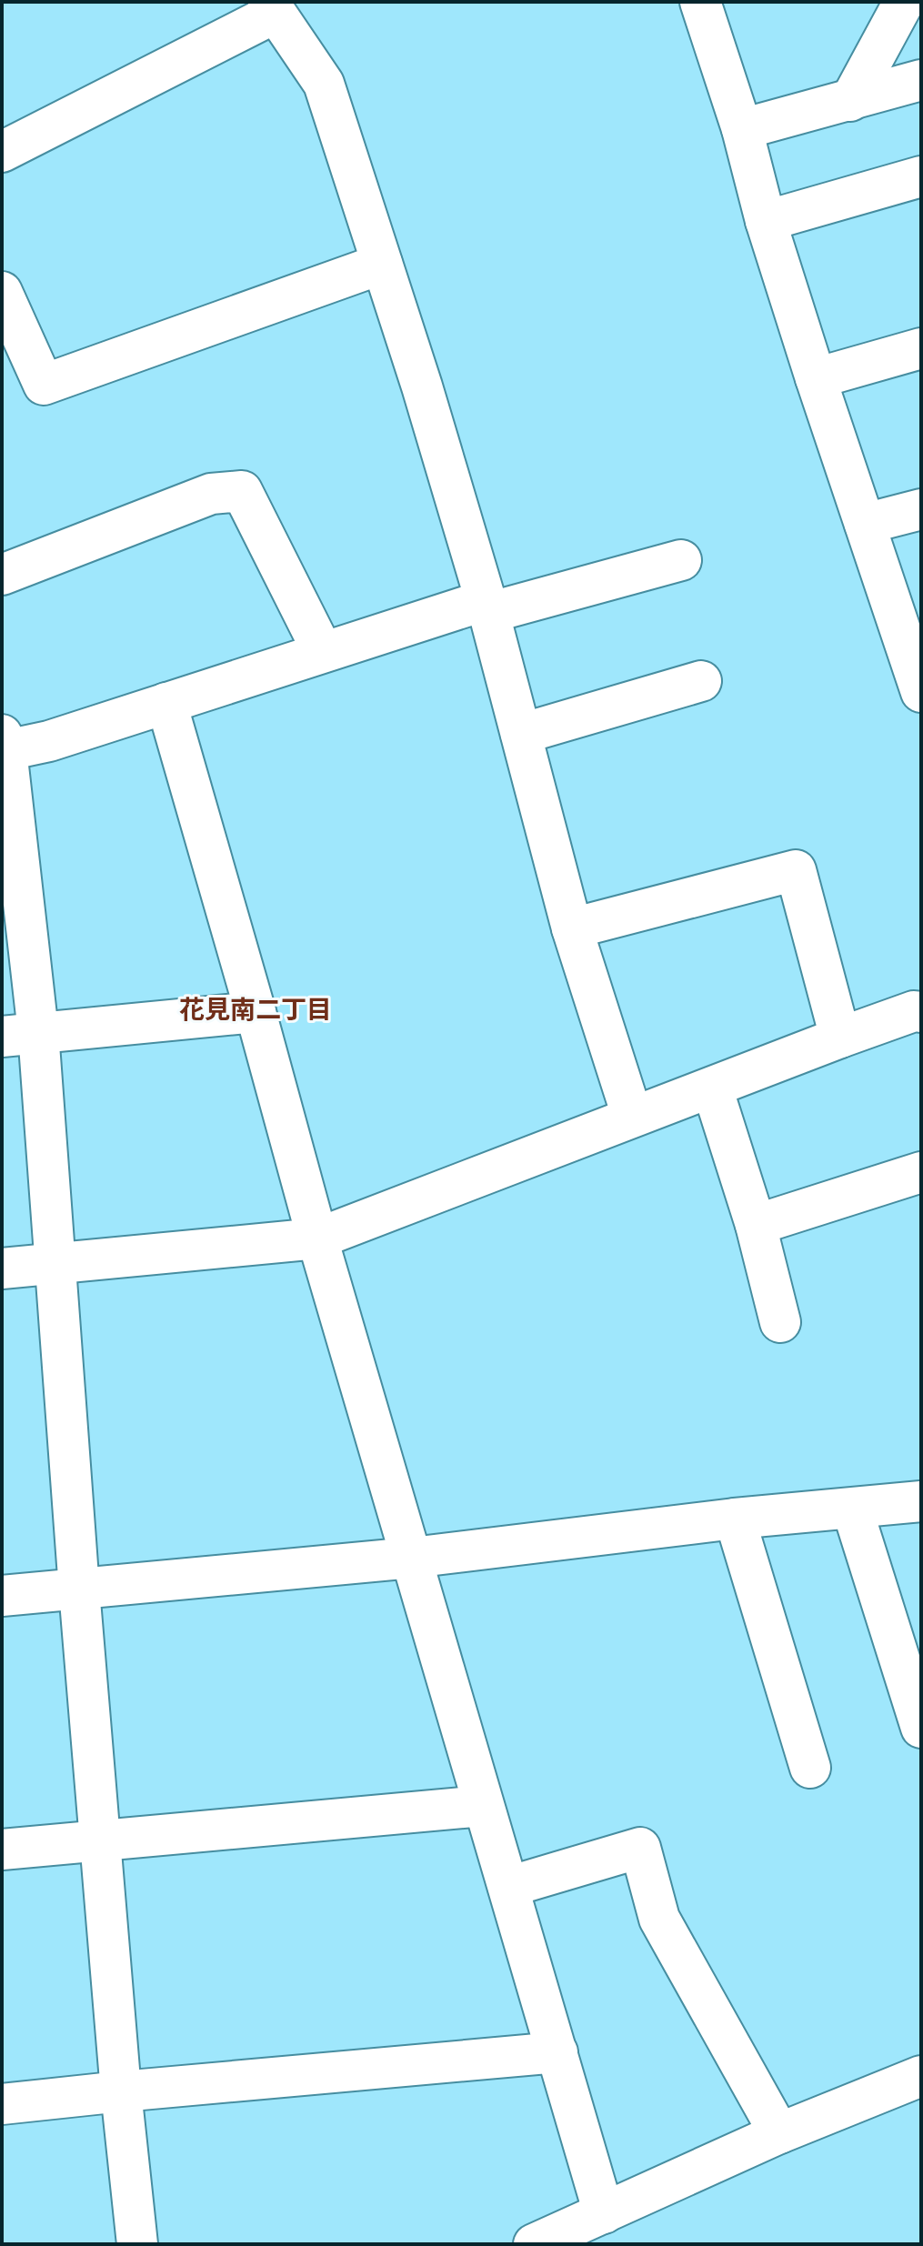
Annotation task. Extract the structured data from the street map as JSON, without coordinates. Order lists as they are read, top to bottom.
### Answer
{
  "districts": ["花見南二丁目"]
}
